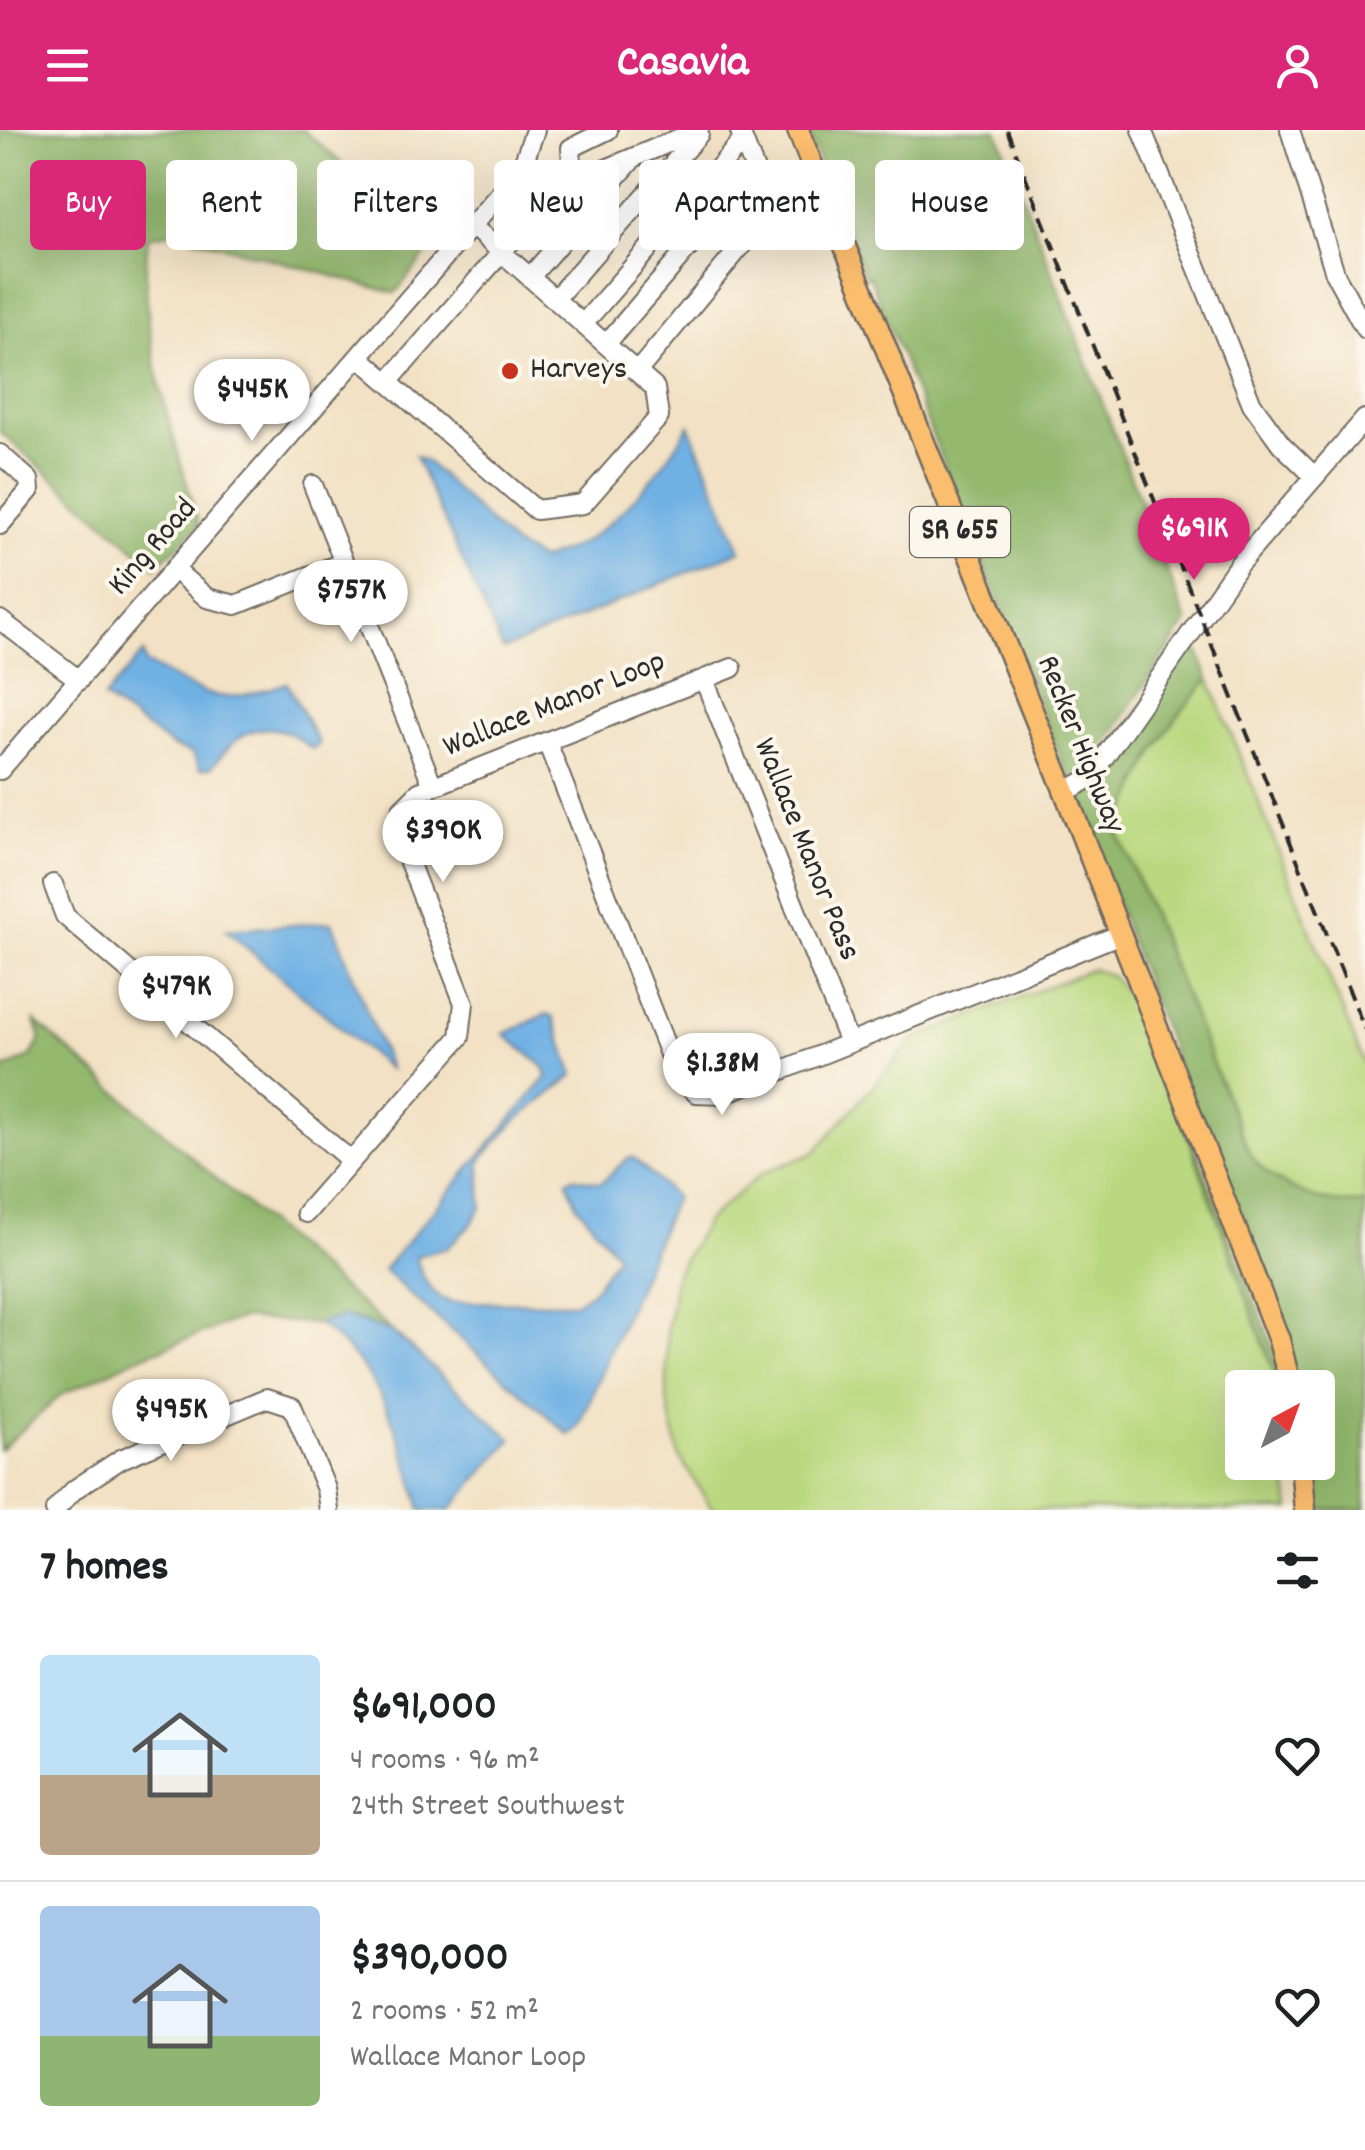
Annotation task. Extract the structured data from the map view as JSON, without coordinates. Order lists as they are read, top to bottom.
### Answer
{
  "streets": {
    "main road": ["SR 655", "Recker Highway"],
    "street": ["King Road", "Wallace Manor Loop", "Wallace Manor Pass"]
  },
  "crossings": [
    ["Wallace Manor Loop", "Wallace Manor Pass"]
  ],
  "places": ["Harveys"],
  "north": "top right",
  "page": {
    "header": "Casavia",
    "chip": [
      "Buy",
      "Rent",
      "Filters",
      "New",
      "Apartment",
      "House"
    ],
    "price": [
      "$445K",
      "$691K",
      "$757K",
      "$390K",
      "$479K",
      "$1.38M",
      "$495K"
    ],
    "heading": "7 homes",
    "list": [
      {
        "name": "$691,000",
        "note": "4 rooms · 96 m² · 24th Street Southwest"
      },
      {
        "name": "$390,000",
        "note": "2 rooms · 52 m² · Wallace Manor Loop"
      }
    ]
  }
}
